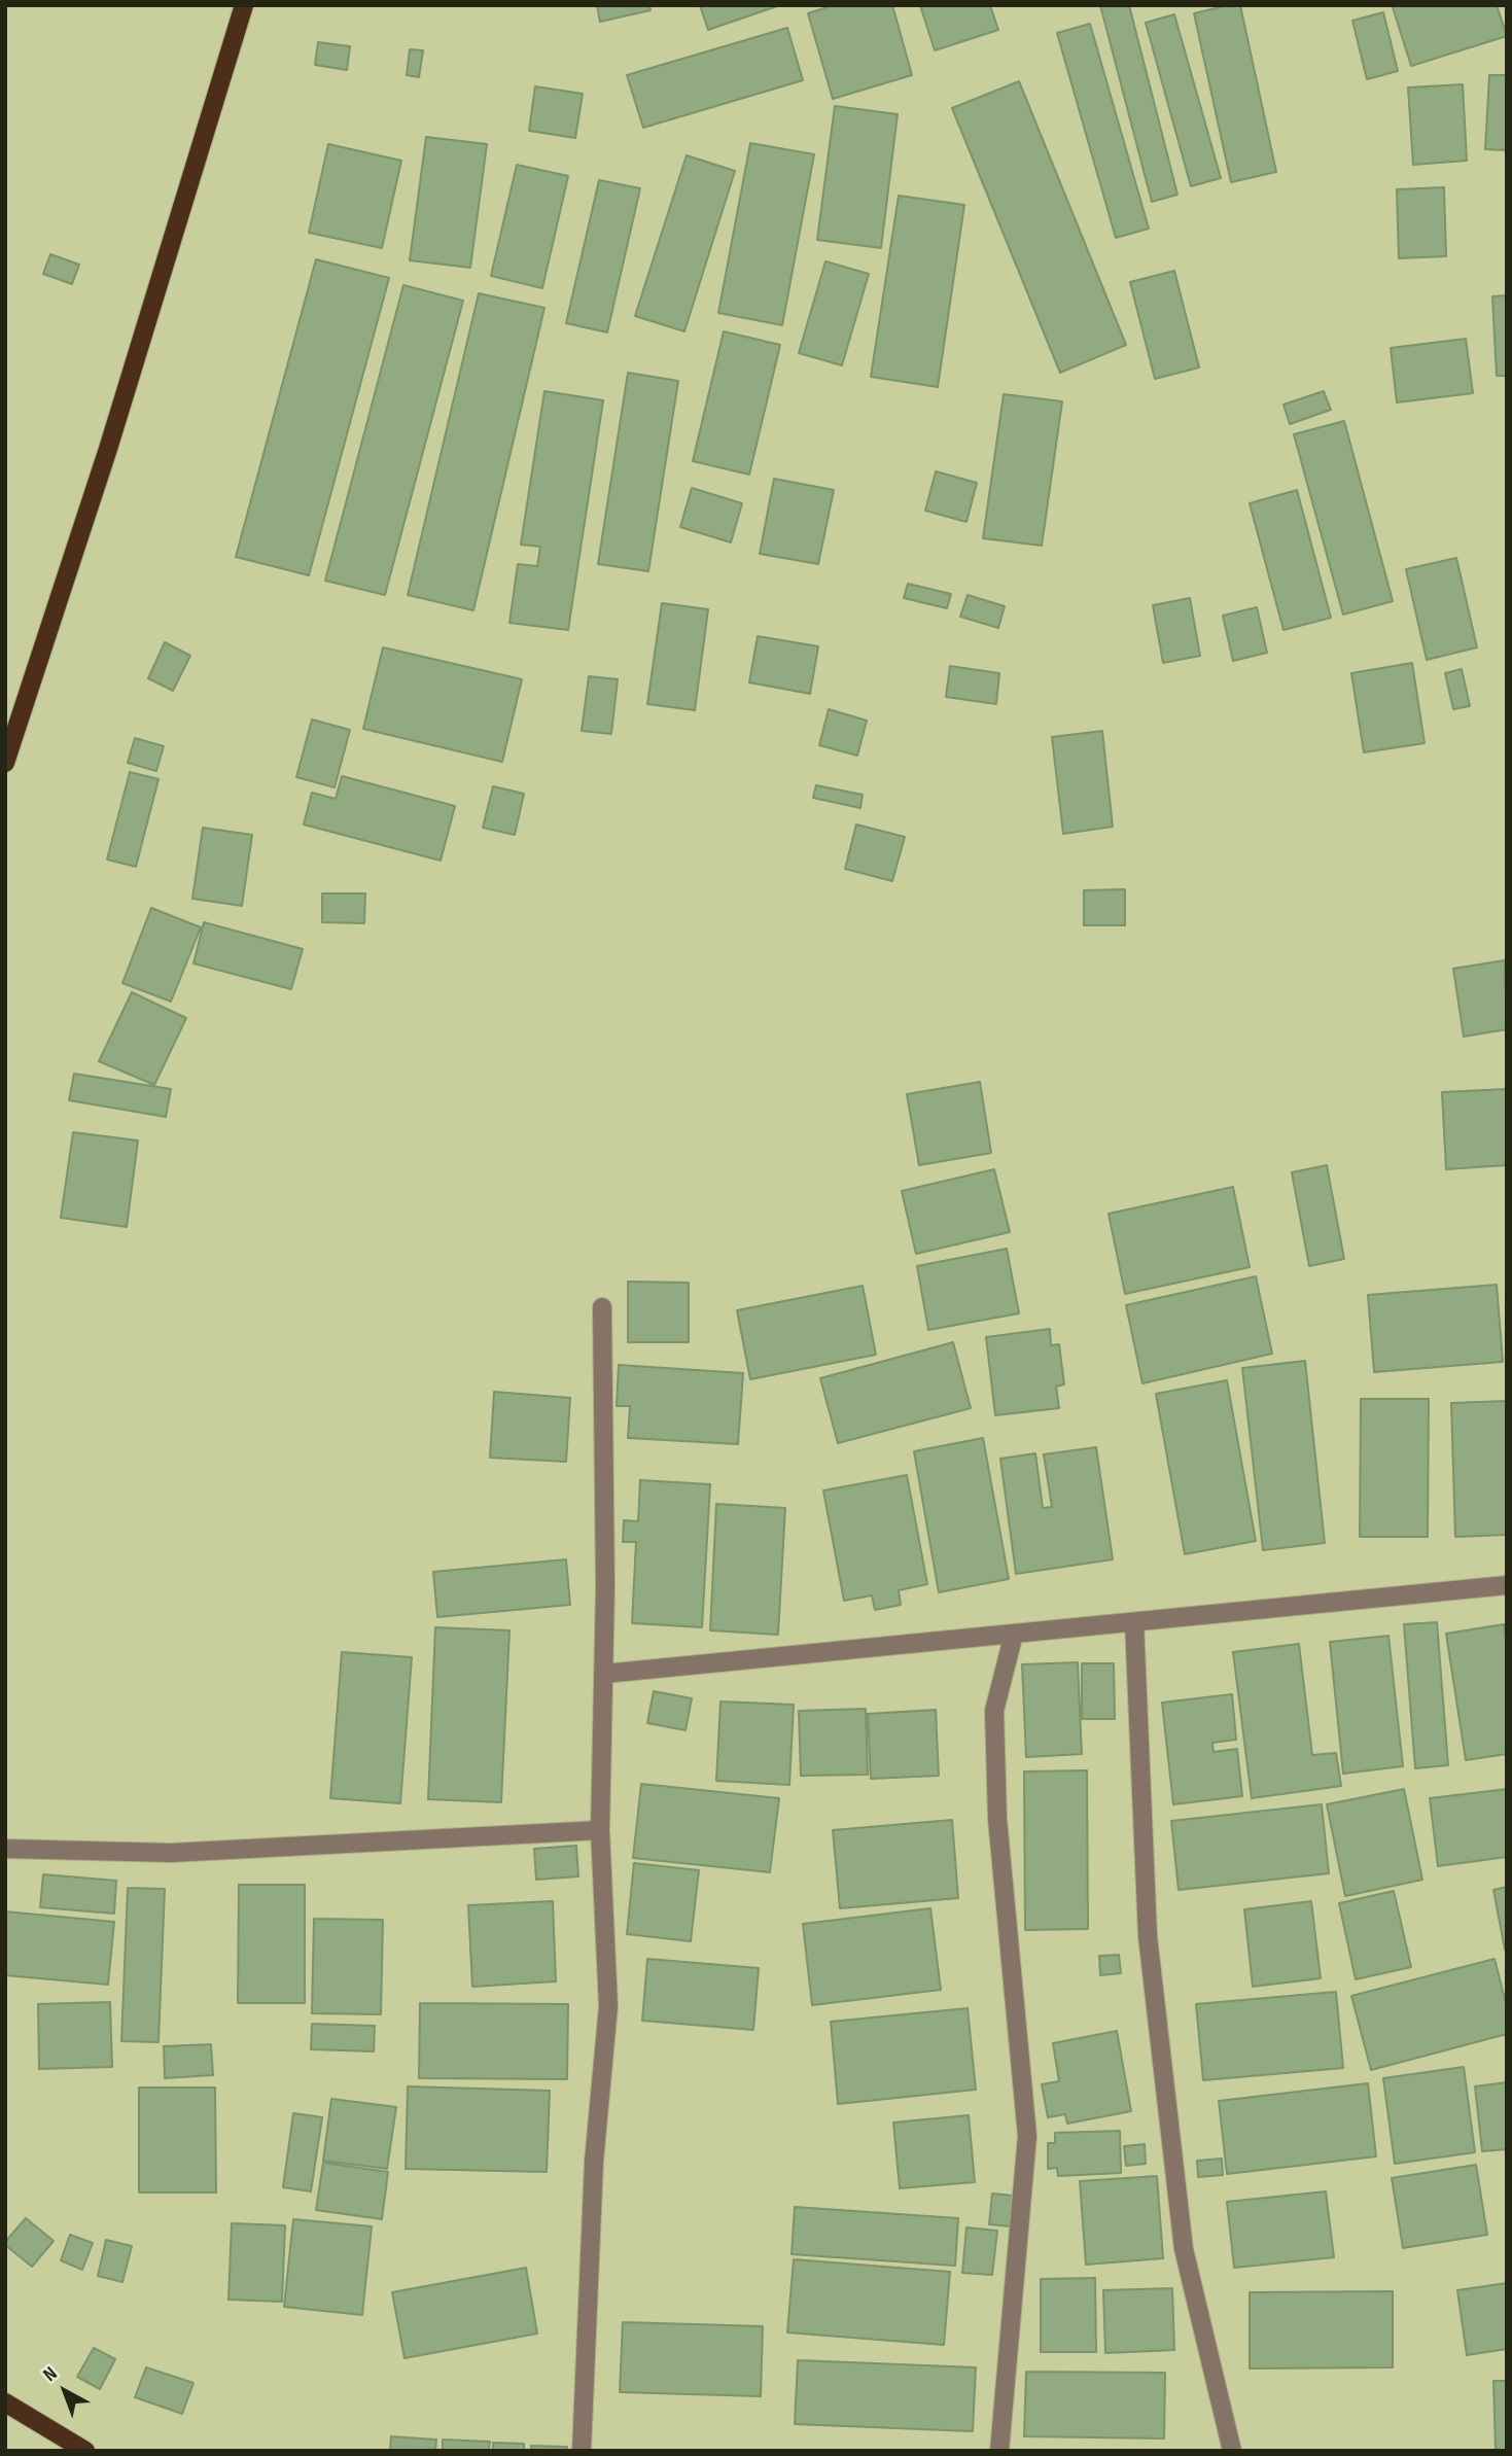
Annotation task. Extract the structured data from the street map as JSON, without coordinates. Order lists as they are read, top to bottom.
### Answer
{
  "north": "top left"
}
